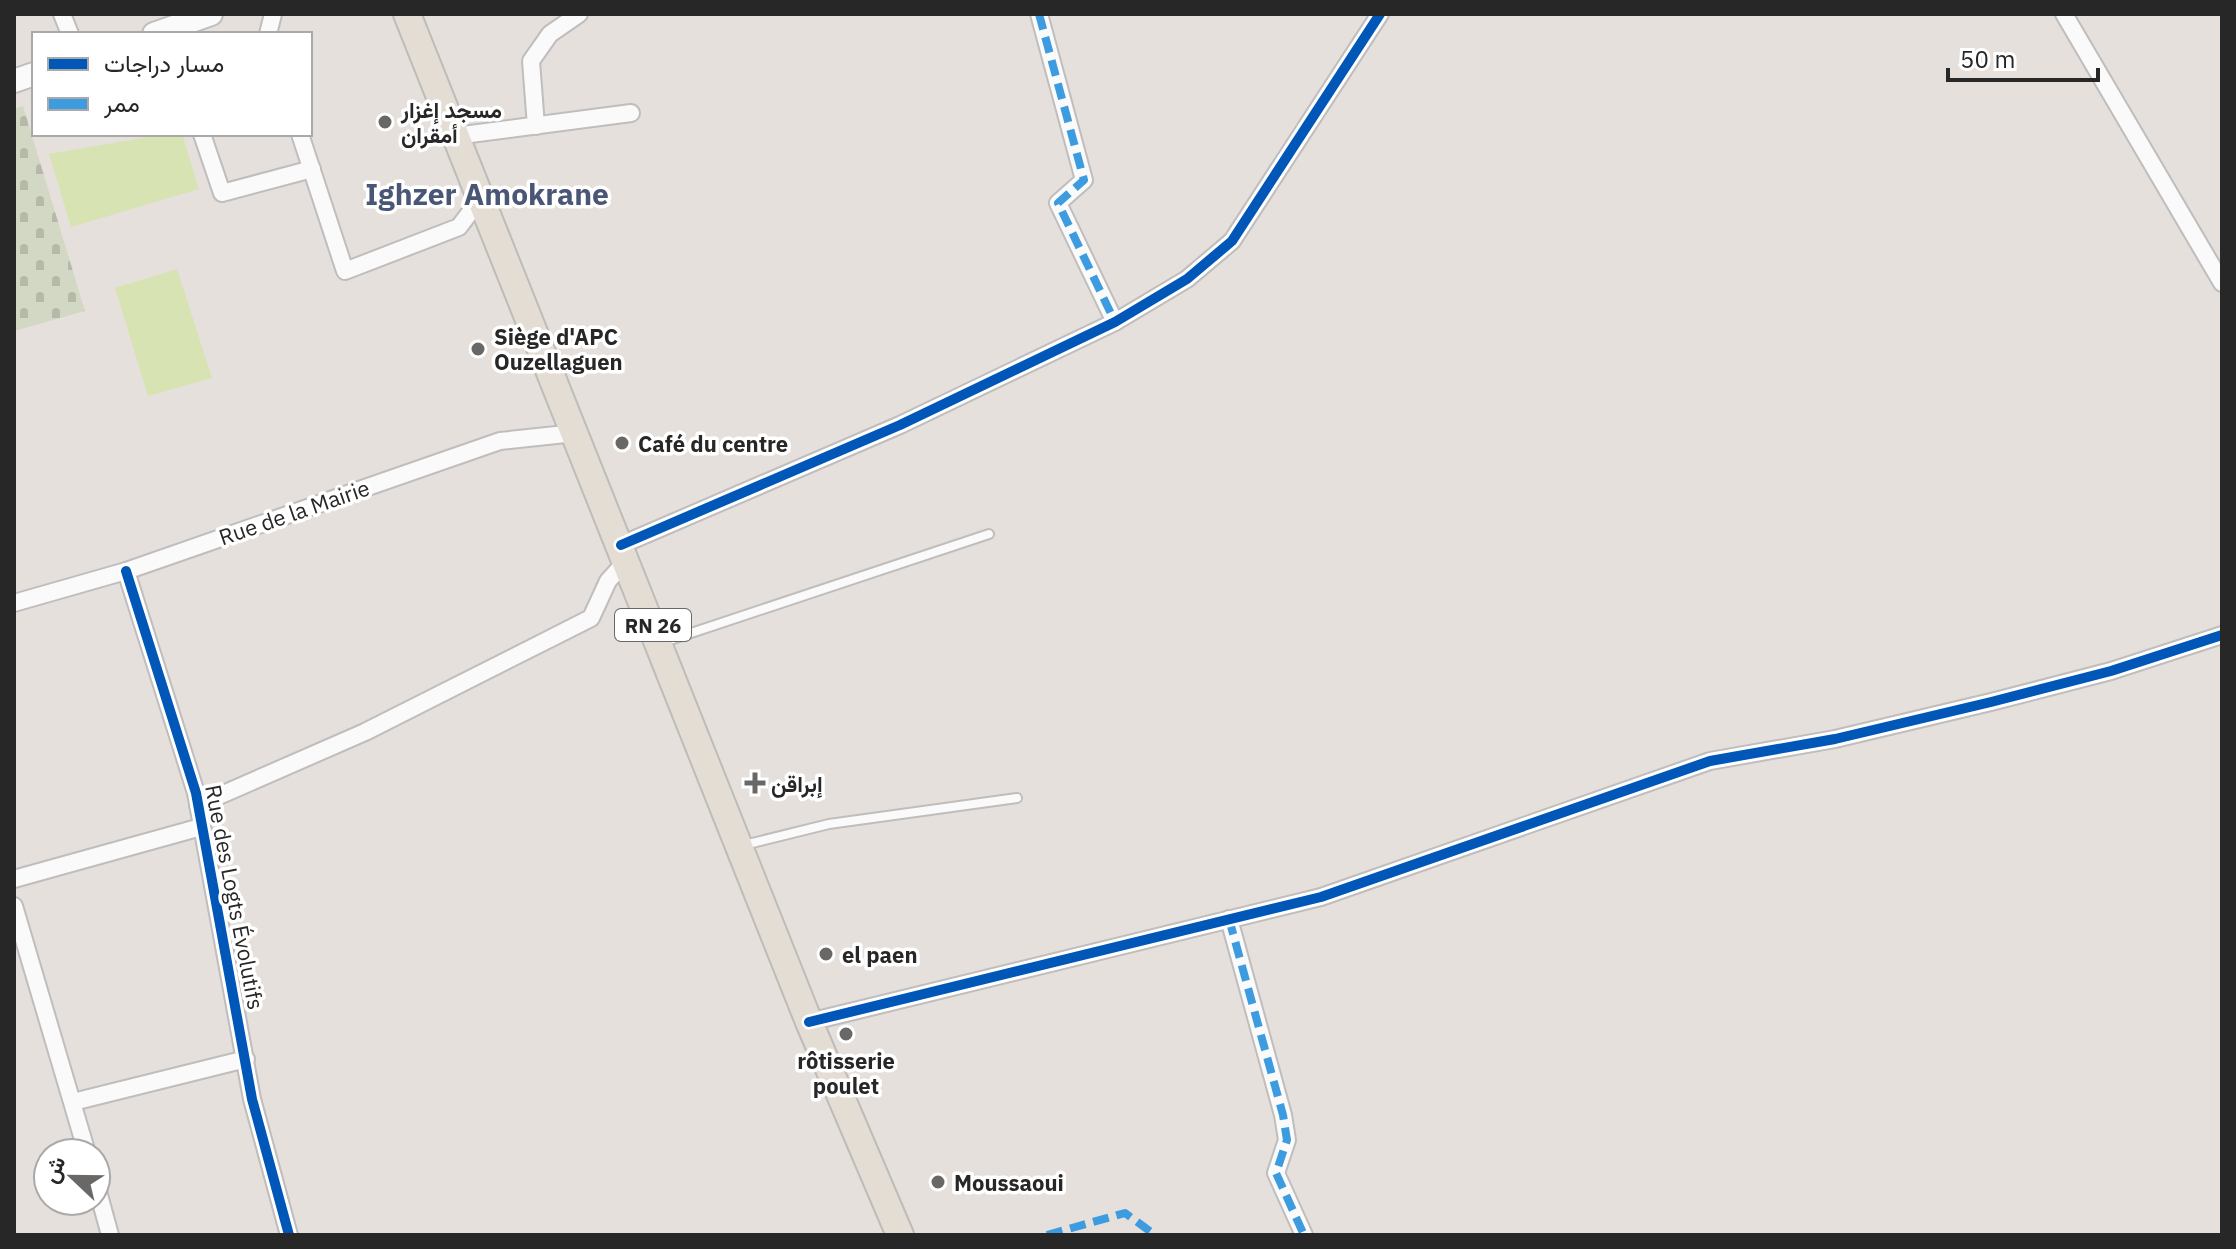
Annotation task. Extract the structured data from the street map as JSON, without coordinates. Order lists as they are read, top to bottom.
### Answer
{
  "streets": {
    "main road": ["RN 26"],
    "street": ["Rue de la Mairie", "Rue des Logts Évolutifs"]
  },
  "crossings": [
    ["Rue de la Mairie", "RN 26"],
    ["Rue de la Mairie", "Rue des Logts Évolutifs"]
  ],
  "districts": ["Ighzer Amokrane"],
  "places": {
    "other": [
      "مسجد إغزار أمقران",
      "Siège d'APC Ouzellaguen",
      "Café du centre",
      "el paen",
      "rôtisserie poulet",
      "Moussaoui"
    ],
    "health": ["إبراقن"]
  },
  "legend": ["مسار دراجات", "ممر"],
  "scale_bar": "50 m",
  "north": "left"
}
